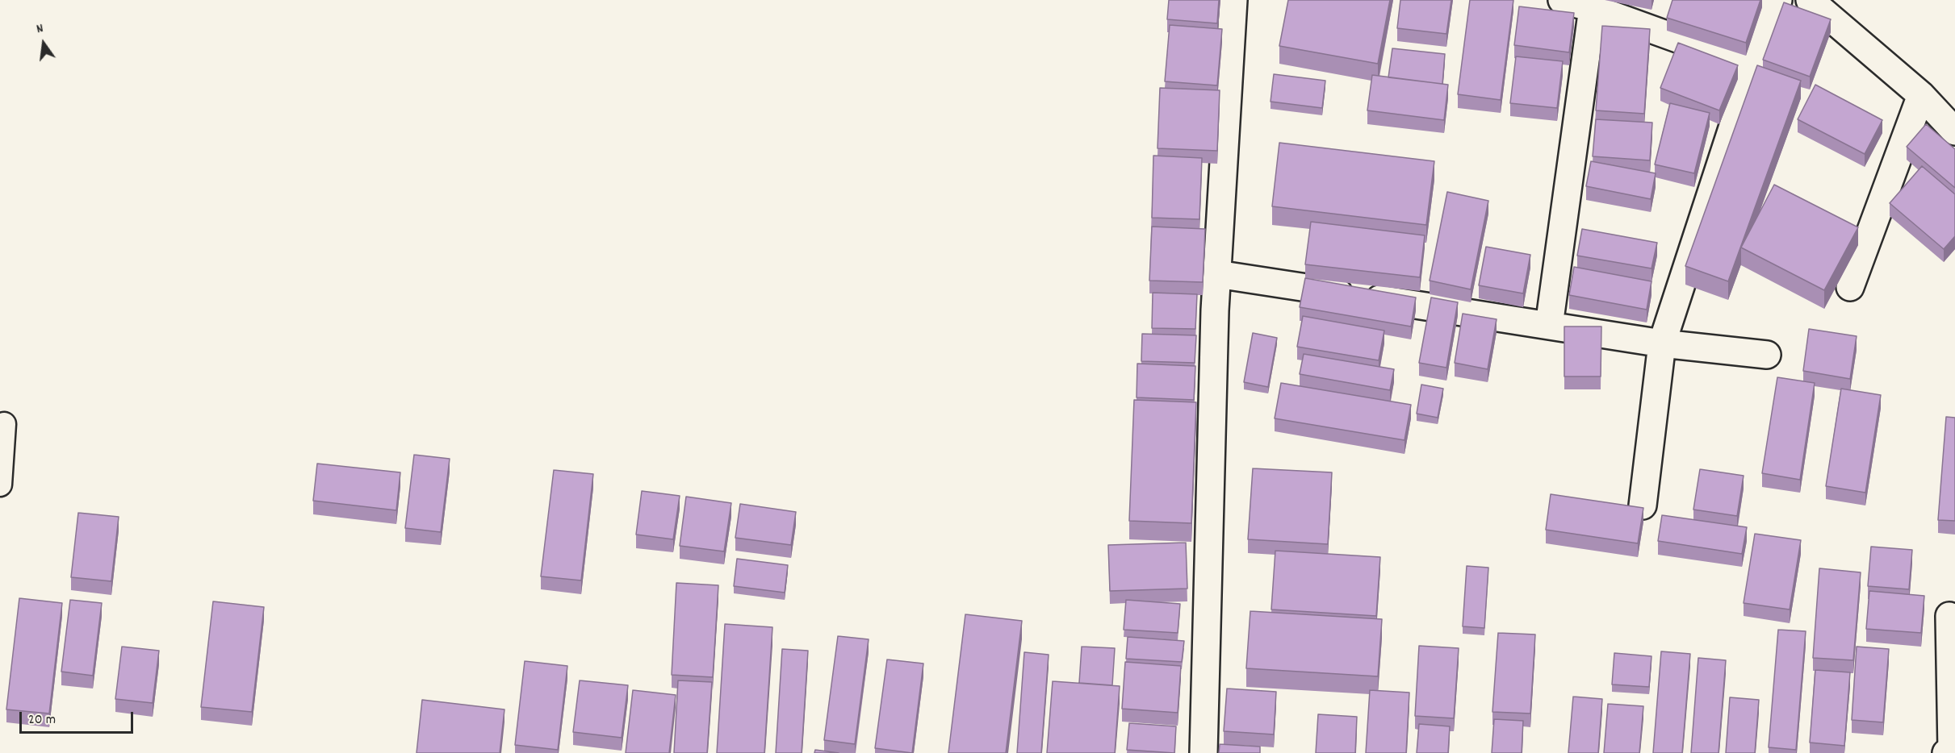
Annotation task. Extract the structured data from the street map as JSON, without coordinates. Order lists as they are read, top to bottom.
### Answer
{
  "scale_bar": "20 m",
  "north": "top"
}
